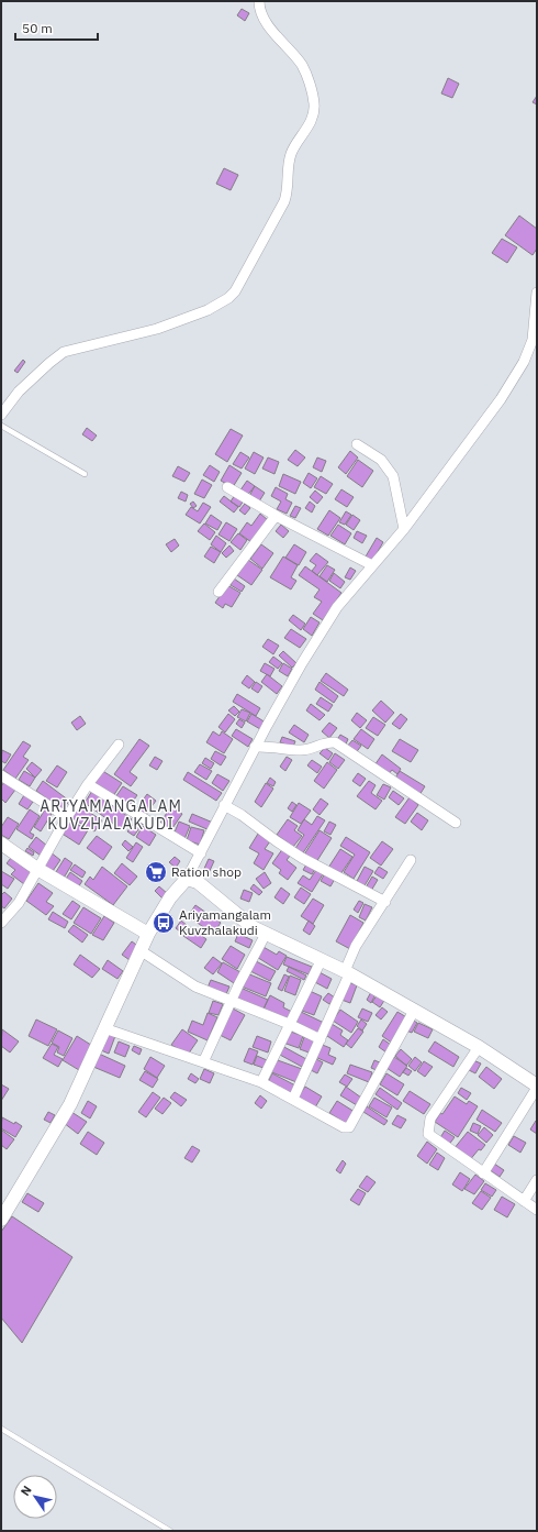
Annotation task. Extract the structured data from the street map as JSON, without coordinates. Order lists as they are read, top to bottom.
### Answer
{
  "districts": ["ARIYAMANGALAM KUVZHALAKUDI"],
  "places": {
    "supermarket": ["Ration shop"],
    "bus stop": ["Ariyamangalam Kuvzhalakudi"]
  },
  "scale_bar": "50 m",
  "north": "top left"
}
